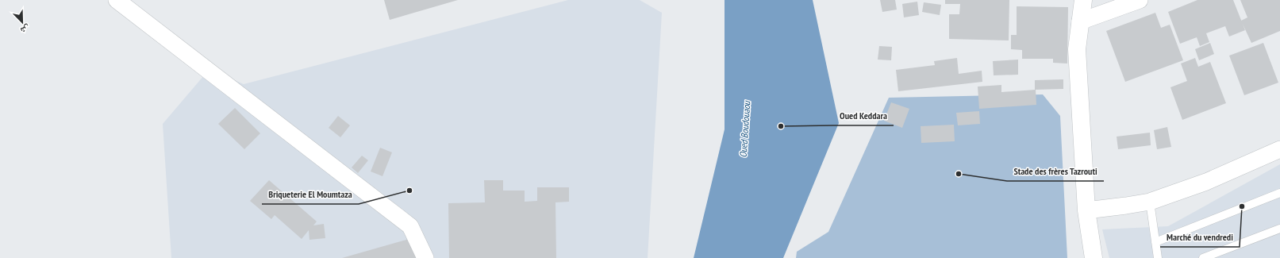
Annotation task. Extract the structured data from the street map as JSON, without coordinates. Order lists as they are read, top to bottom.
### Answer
{
  "water": ["Oued Boudouaou"],
  "places": [
    "Oued Keddara",
    "Stade des frères Tazrouti",
    "Briqueterie El Moumtaza",
    "Marché du vendredi"
  ],
  "north": "bottom right"
}
